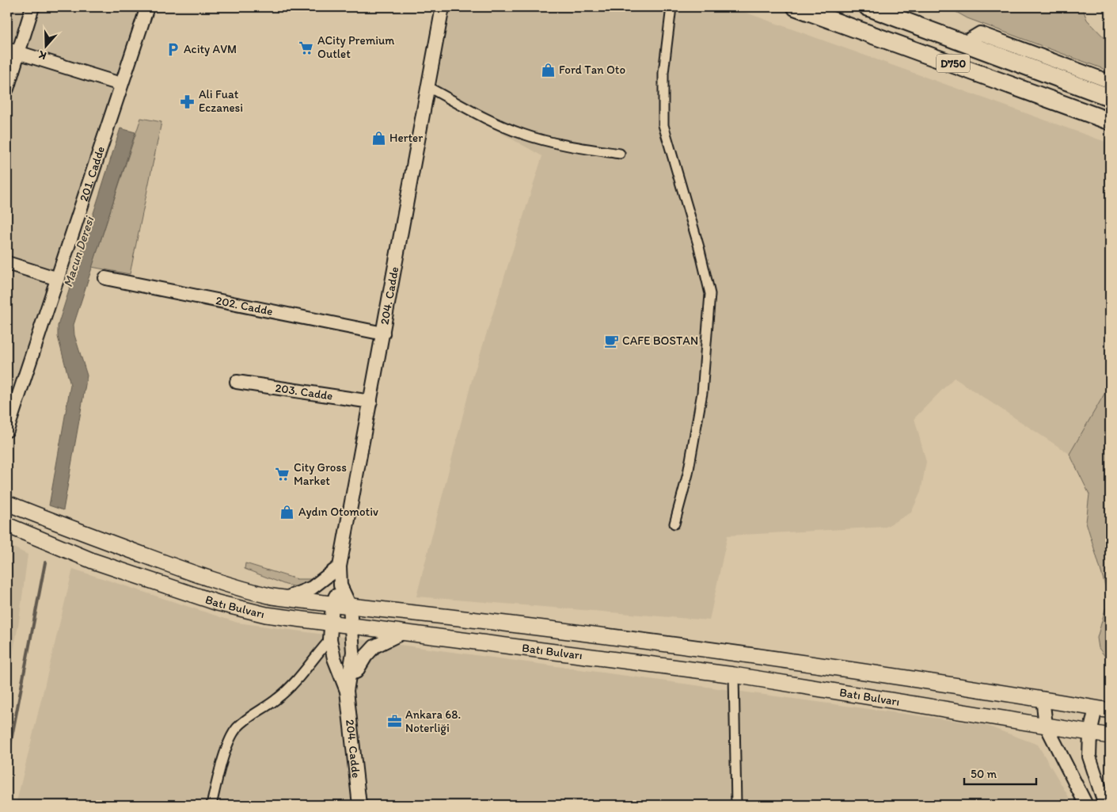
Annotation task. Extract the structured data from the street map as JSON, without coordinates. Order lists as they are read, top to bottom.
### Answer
{
  "streets": {
    "highway": ["D750"],
    "main road": ["Batı Bulvarı"],
    "street": [
      "201. Cadde",
      "204. Cadde",
      "202. Cadde",
      "203. Cadde"
    ]
  },
  "crossings": [
    ["204. Cadde", "202. Cadde"],
    ["204. Cadde", "203. Cadde"],
    ["204. Cadde", "Batı Bulvarı"]
  ],
  "water": ["Macun Deresi"],
  "places": {
    "supermarket": ["ACity Premium Outlet", "City Gross Market"],
    "parking": ["Acity AVM"],
    "shop": ["Ford Tan Oto", "Herter", "Aydın Otomotiv"],
    "pharmacy": ["Ali Fuat Eczanesi"],
    "cafe": ["CAFE BOSTAN"],
    "office": ["Ankara 68. Noterliği"]
  },
  "scale_bar": "50 m",
  "north": "bottom"
}
